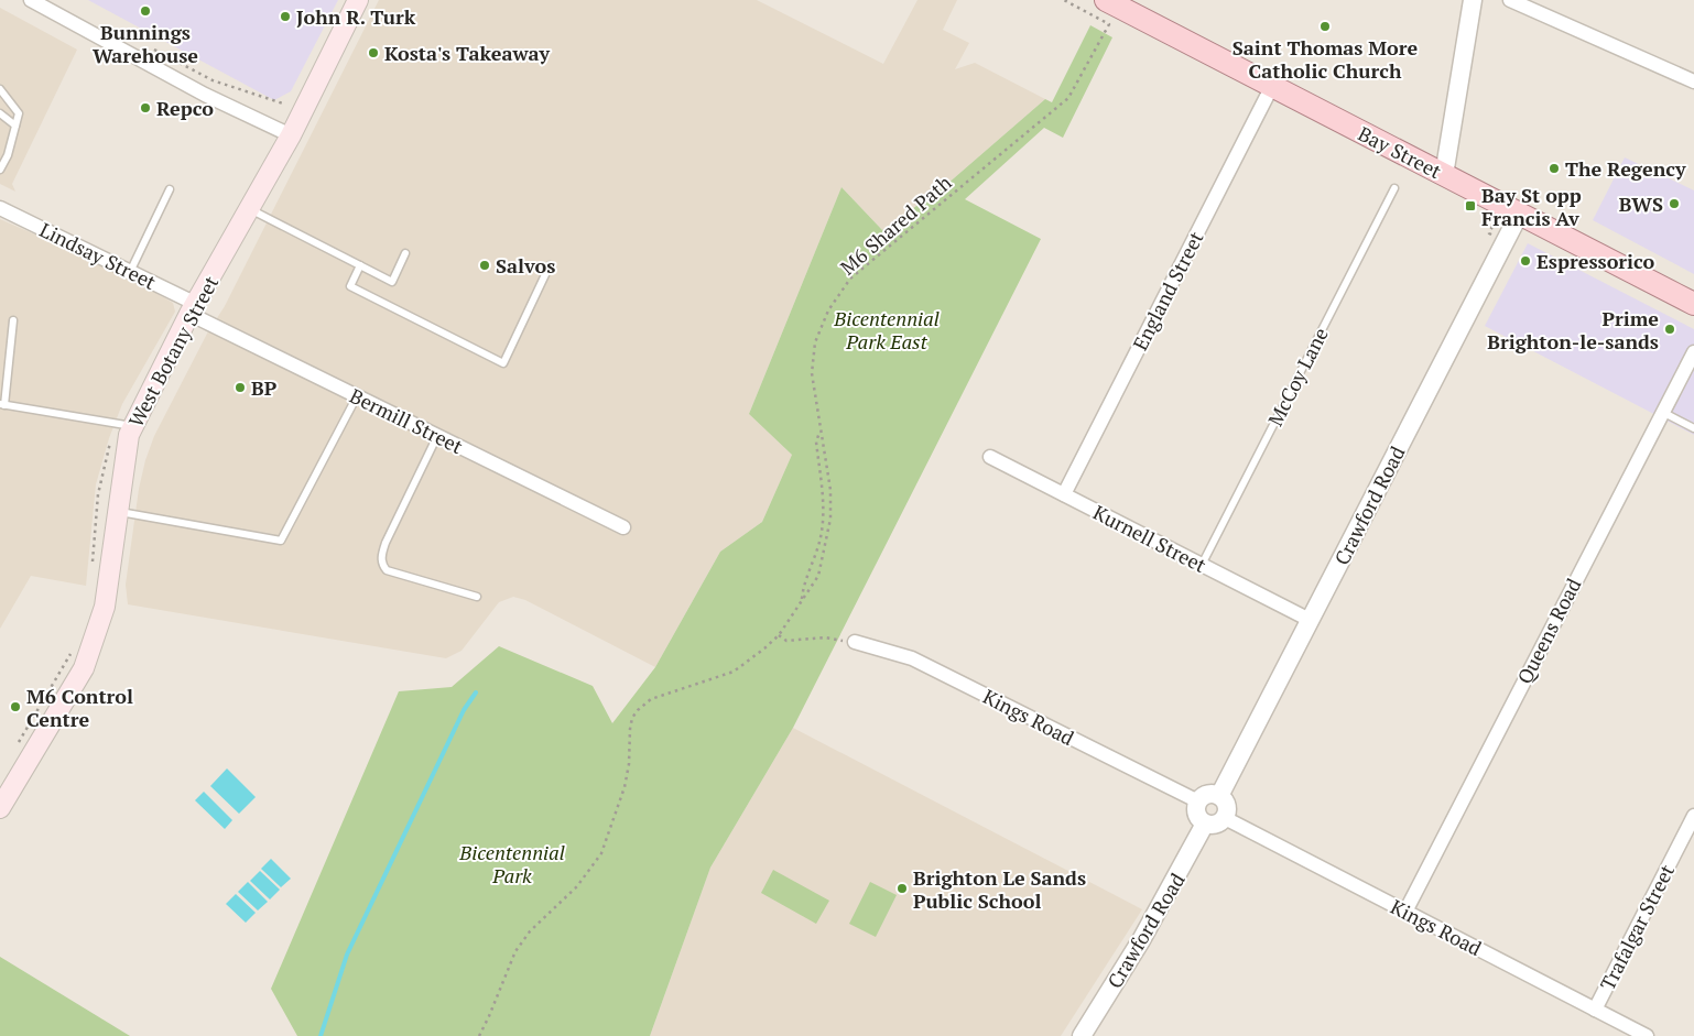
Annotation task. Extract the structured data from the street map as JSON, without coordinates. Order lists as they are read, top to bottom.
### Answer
{
  "streets": {
    "main road": ["Bay Street", "West Botany Street"],
    "street": [
      "Lindsay Street",
      "England Street",
      "Bermill Street",
      "Crawford Road",
      "Kurnell Street",
      "Queens Road",
      "Kings Road",
      "Trafalgar Street"
    ],
    "lane": ["McCoy Lane"],
    "path": ["M6 Shared Path"]
  },
  "crossings": [
    ["Bay Street", "England Street"],
    ["Bay Street", "Crawford Road"],
    ["Lindsay Street", "West Botany Street"],
    ["Lindsay Street", "Bermill Street"],
    ["England Street", "Kurnell Street"],
    ["West Botany Street", "Bermill Street"],
    ["McCoy Lane", "Kurnell Street"],
    ["Crawford Road", "Kurnell Street"],
    ["Crawford Road", "Kings Road"],
    ["Queens Road", "Kings Road"],
    ["Kings Road", "Trafalgar Street"]
  ],
  "parks": ["Bicentennial Park East", "Bicentennial Park"],
  "places": {
    "other": [
      "Bunnings Warehouse",
      "John R. Turk",
      "Saint Thomas More Catholic Church",
      "Kosta's Takeaway",
      "Repco",
      "The Regency",
      "BWS",
      "Espressorico",
      "Salvos",
      "Prime Brighton-le-sands",
      "BP",
      "M6 Control Centre",
      "Brighton Le Sands Public School"
    ],
    "transit": ["Bay St opp Francis Av"]
  }
}
